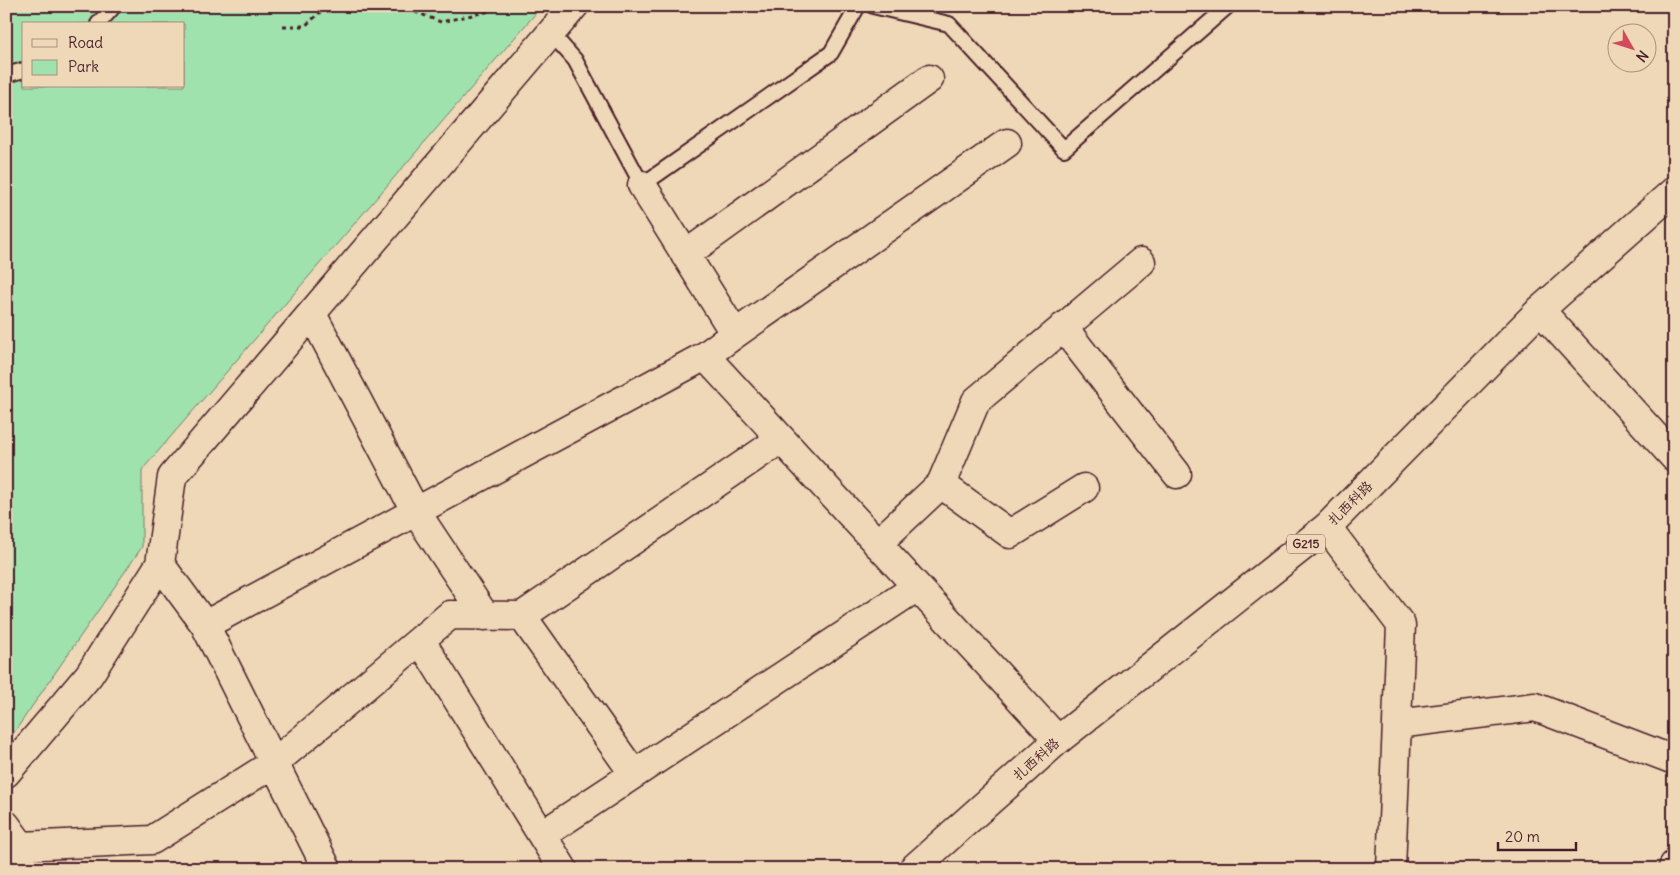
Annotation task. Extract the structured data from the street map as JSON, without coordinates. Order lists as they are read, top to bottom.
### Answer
{
  "streets": {
    "main road": ["扎西科路", "G215"]
  },
  "legend": ["Road", "Park"],
  "scale_bar": "20 m",
  "north": "bottom right"
}
